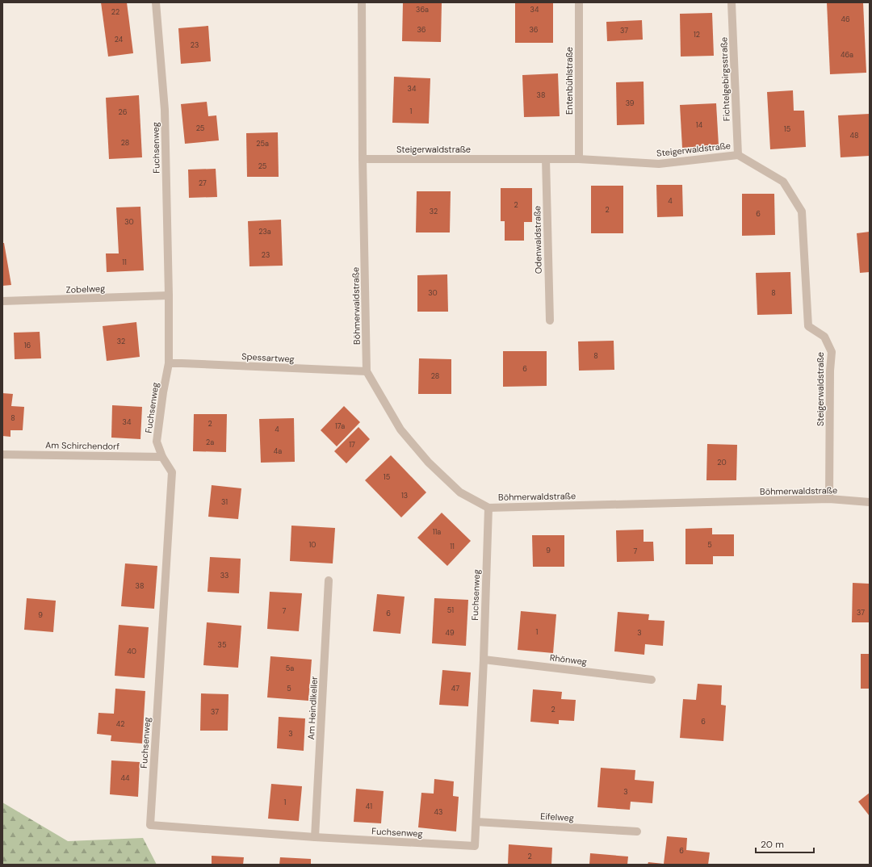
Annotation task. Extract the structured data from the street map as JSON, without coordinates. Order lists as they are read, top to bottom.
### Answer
{
  "streets": {
    "street": [
      "Fichtelgebirgsstraße",
      "Entenbühlstraße",
      "Fuchsenweg",
      "Steigerwaldstraße",
      "Odenwaldstraße",
      "Zobelweg",
      "Böhmerwaldstraße",
      "Spessartweg",
      "Am Schirchendorf",
      "Rhönweg",
      "Am Heindlkeller",
      "Eifelweg"
    ]
  },
  "crossings": [
    ["Fichtelgebirgsstraße", "Steigerwaldstraße"],
    ["Entenbühlstraße", "Steigerwaldstraße"],
    ["Fuchsenweg", "Zobelweg"],
    ["Fuchsenweg", "Böhmerwaldstraße"],
    ["Fuchsenweg", "Spessartweg"],
    ["Fuchsenweg", "Am Schirchendorf"],
    ["Fuchsenweg", "Rhönweg"],
    ["Fuchsenweg", "Am Heindlkeller"],
    ["Fuchsenweg", "Eifelweg"],
    ["Steigerwaldstraße", "Odenwaldstraße"],
    ["Steigerwaldstraße", "Böhmerwaldstraße"],
    ["Böhmerwaldstraße", "Spessartweg"]
  ],
  "house_numbers": [
    "36a",
    "34",
    "22",
    "46",
    "36",
    "36",
    "37",
    "12",
    "24",
    "23",
    "46a",
    "34",
    "38",
    "39",
    "1",
    "26",
    "14",
    "25",
    "15",
    "48",
    "28",
    "25a",
    "25",
    "27",
    "4",
    "2",
    "2",
    "32",
    "6",
    "30",
    "23a",
    "23",
    "11",
    "30",
    "8",
    "32",
    "16",
    "8",
    "6",
    "28",
    "8",
    "34",
    "2",
    "17a",
    "4",
    "2a",
    "17",
    "4a",
    "20",
    "15",
    "13",
    "31",
    "11a",
    "10",
    "5",
    "11",
    "9",
    "7",
    "33",
    "38",
    "51",
    "7",
    "37",
    "6",
    "9",
    "1",
    "49",
    "3",
    "35",
    "40",
    "5a",
    "5",
    "47",
    "2",
    "37",
    "6",
    "42",
    "3",
    "44",
    "3",
    "1",
    "41",
    "43",
    "6",
    "2"
  ],
  "scale_bar": "20 m"
}
